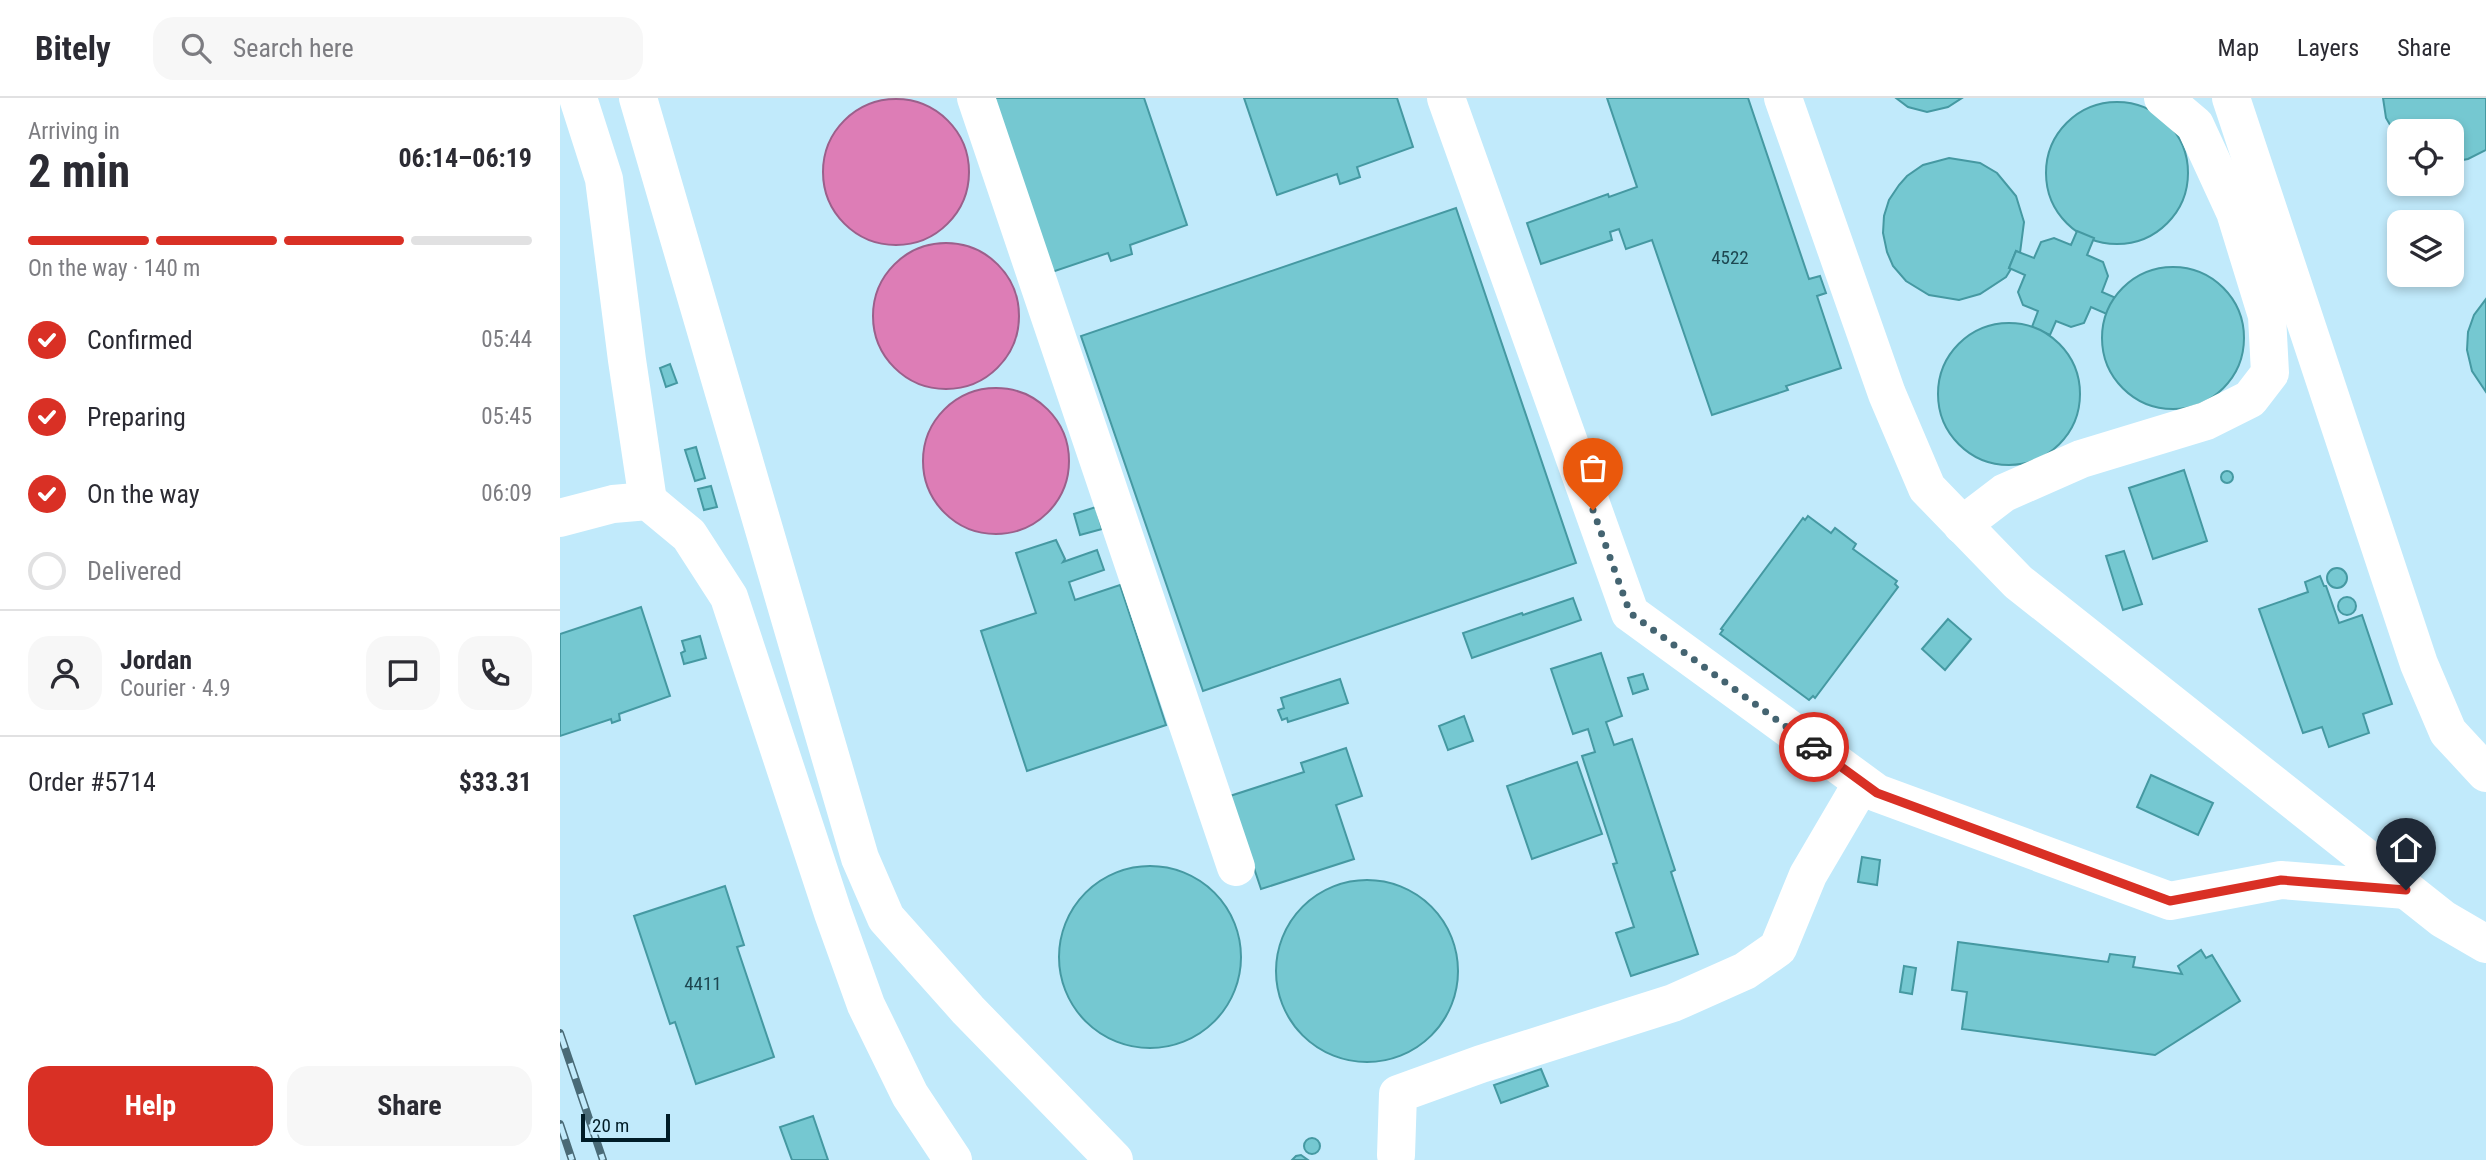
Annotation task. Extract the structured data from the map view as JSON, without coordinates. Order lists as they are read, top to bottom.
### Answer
{
  "house_numbers": ["4522", "4411"],
  "scale_bar": "20 m",
  "page": {
    "header": "Bitely",
    "search": "Search here",
    "nav": ["Map", "Layers", "Share"],
    "heading": ["2 min", "Arriving in", "06:14–06:19"],
    "panel": [
      "Jordan",
      "Courier · 4.9",
      "Order #5714",
      "$33.31"
    ],
    "bar": "On the way · 140 m",
    "list": [
      ["Confirmed", "05:44"],
      ["Preparing", "05:45"],
      ["On the way", "06:09"],
      "Delivered"
    ],
    "buttons": ["Help", "Share"],
    "scale": "20 m"
  }
}
